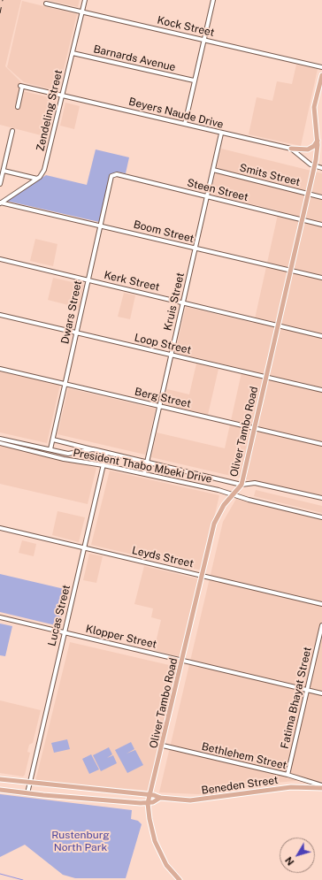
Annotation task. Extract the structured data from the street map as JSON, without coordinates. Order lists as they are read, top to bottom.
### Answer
{
  "streets": {
    "main road": ["Oliver Tambo Road", "Beneden Street"],
    "street": [
      "Kock Street",
      "Barnards Avenue",
      "Zendeling Street",
      "Beyers Naude Drive",
      "Smits Street",
      "Steen Street",
      "Boom Street",
      "Kerk Street",
      "Kruis Street",
      "Dwars Street",
      "Loop Street",
      "Berg Street",
      "President Thabo Mbeki Drive",
      "Leyds Street",
      "Lucas Street",
      "Klopper Street",
      "Fatima Bhayat Street",
      "Bethlehem Street"
    ]
  },
  "crossings": [
    ["Kock Street", "Zendeling Street"],
    ["Barnards Avenue", "Zendeling Street"],
    ["Zendeling Street", "Beyers Naude Drive"],
    ["Zendeling Street", "Boom Street"],
    ["Beyers Naude Drive", "Kruis Street"],
    ["Beyers Naude Drive", "Oliver Tambo Road"],
    ["Smits Street", "Kruis Street"],
    ["Smits Street", "Oliver Tambo Road"],
    ["Steen Street", "Kruis Street"],
    ["Steen Street", "Dwars Street"],
    ["Steen Street", "Oliver Tambo Road"],
    ["Boom Street", "Kruis Street"],
    ["Boom Street", "Dwars Street"],
    ["Boom Street", "Oliver Tambo Road"],
    ["Kerk Street", "Kruis Street"],
    ["Kerk Street", "Dwars Street"],
    ["Kerk Street", "Oliver Tambo Road"],
    ["Kruis Street", "Loop Street"],
    ["Kruis Street", "Berg Street"],
    ["Kruis Street", "President Thabo Mbeki Drive"],
    ["Dwars Street", "Loop Street"],
    ["Dwars Street", "Berg Street"],
    ["Dwars Street", "President Thabo Mbeki Drive"],
    ["Loop Street", "Oliver Tambo Road"],
    ["Berg Street", "Oliver Tambo Road"],
    ["Oliver Tambo Road", "President Thabo Mbeki Drive"],
    ["Oliver Tambo Road", "Leyds Street"],
    ["Oliver Tambo Road", "Klopper Street"],
    ["Oliver Tambo Road", "Bethlehem Street"],
    ["Oliver Tambo Road", "Beneden Street"],
    ["President Thabo Mbeki Drive", "Lucas Street"],
    ["Leyds Street", "Lucas Street"],
    ["Lucas Street", "Klopper Street"],
    ["Lucas Street", "Beneden Street"],
    ["Klopper Street", "Fatima Bhayat Street"],
    ["Fatima Bhayat Street", "Bethlehem Street"],
    ["Bethlehem Street", "Beneden Street"]
  ],
  "parks": ["Rustenburg North Park"],
  "north": "bottom left"
}
